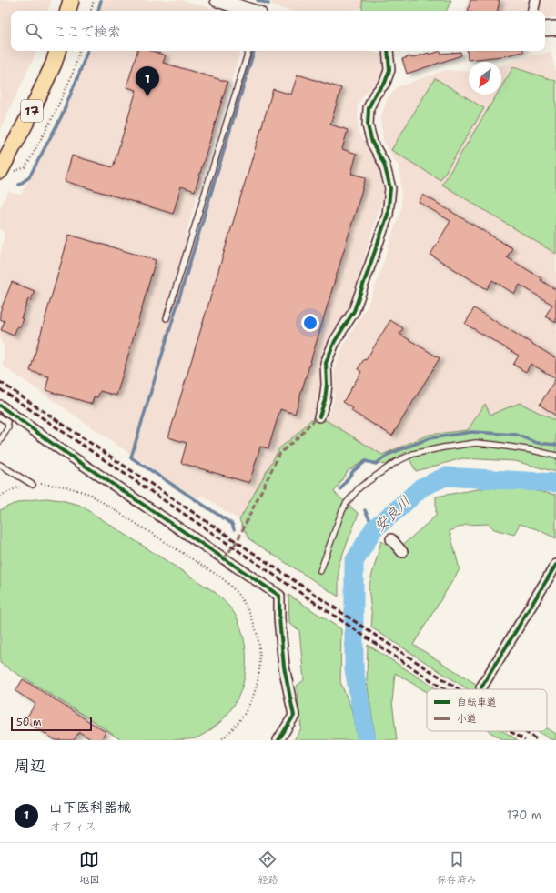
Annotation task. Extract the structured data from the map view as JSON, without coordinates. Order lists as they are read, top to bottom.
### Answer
{
  "streets": {
    "main road": ["17"]
  },
  "water": ["安良川"],
  "legend": ["自転車道", "小道"],
  "scale_bar": "50 m",
  "north": "bottom left",
  "page": {
    "search": "ここで検索",
    "pins": "1",
    "scale": "50 m",
    "heading": "周辺",
    "list": [
      {
        "mark": "1",
        "name": "山下医科器械",
        "note": "オフィス",
        "value": "170 m"
      }
    ],
    "nav": ["地図", "経路", "保存済み"]
  }
}
